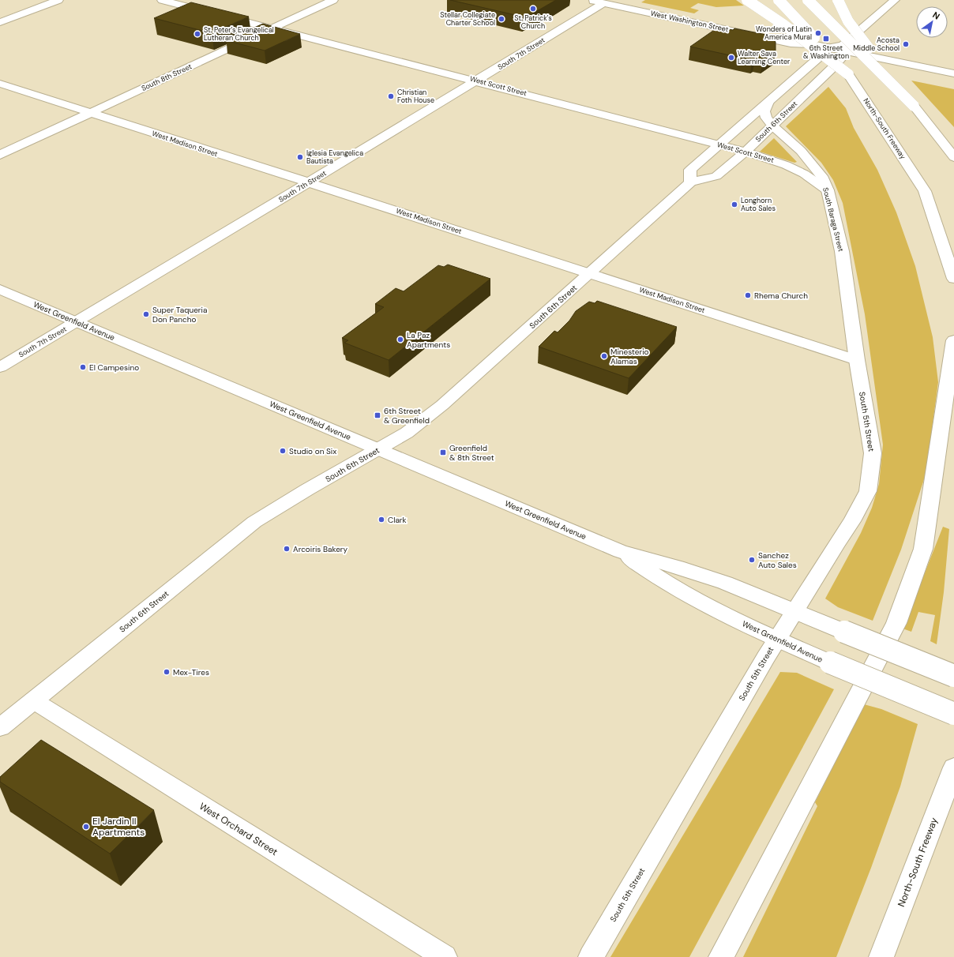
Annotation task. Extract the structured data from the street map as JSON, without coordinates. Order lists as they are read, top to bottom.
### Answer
{
  "streets": {
    "main road": [
      "West Washington Street",
      "South 7th Street",
      "South 8th Street",
      "West Scott Street",
      "South 6th Street",
      "North-South Freeway",
      "West Madison Street",
      "South Baraga Street",
      "West Greenfield Avenue",
      "South 5th Street",
      "West Orchard Street"
    ]
  },
  "crossings": [
    ["West Washington Street", "South 7th Street"],
    ["West Washington Street", "South 6th Street"],
    ["South 7th Street", "West Scott Street"],
    ["South 7th Street", "West Madison Street"],
    ["South 7th Street", "West Greenfield Avenue"],
    ["South 8th Street", "West Scott Street"],
    ["South 8th Street", "West Madison Street"],
    ["West Scott Street", "South 6th Street"],
    ["West Scott Street", "South Baraga Street"],
    ["South 6th Street", "West Madison Street"],
    ["South 6th Street", "South Baraga Street"],
    ["South 6th Street", "West Greenfield Avenue"],
    ["South 6th Street", "West Orchard Street"],
    ["West Madison Street", "South Baraga Street"],
    ["West Madison Street", "South 5th Street"],
    ["South Baraga Street", "South 5th Street"],
    ["West Greenfield Avenue", "South 5th Street"]
  ],
  "places": {
    "other": [
      "St. Patrick's Church",
      "Stellar Collegiate Charter School",
      "Wonders of Latin America Mural",
      "St. Peter's Evangelical Lutheran Church",
      "Acosta Middle School",
      "Walter Sava Learning Center",
      "Christian Foth House",
      "Iglesia Evangelica Bautista",
      "Longhorn Auto Sales",
      "Rhema Church",
      "Super Taqueria Don Pancho",
      "La Paz Apartments",
      "Minesterio Alamas",
      "El Campesino",
      "Studio on Six",
      "Clark",
      "Arcoiris Bakery",
      "Sanchez Auto Sales",
      "Mex-Tires",
      "El Jardin II Apartments"
    ],
    "transit": ["6th Street & Washington", "6th Street & Greenfield", "Greenfield & 8th Street"]
  },
  "north": "top right"
}
